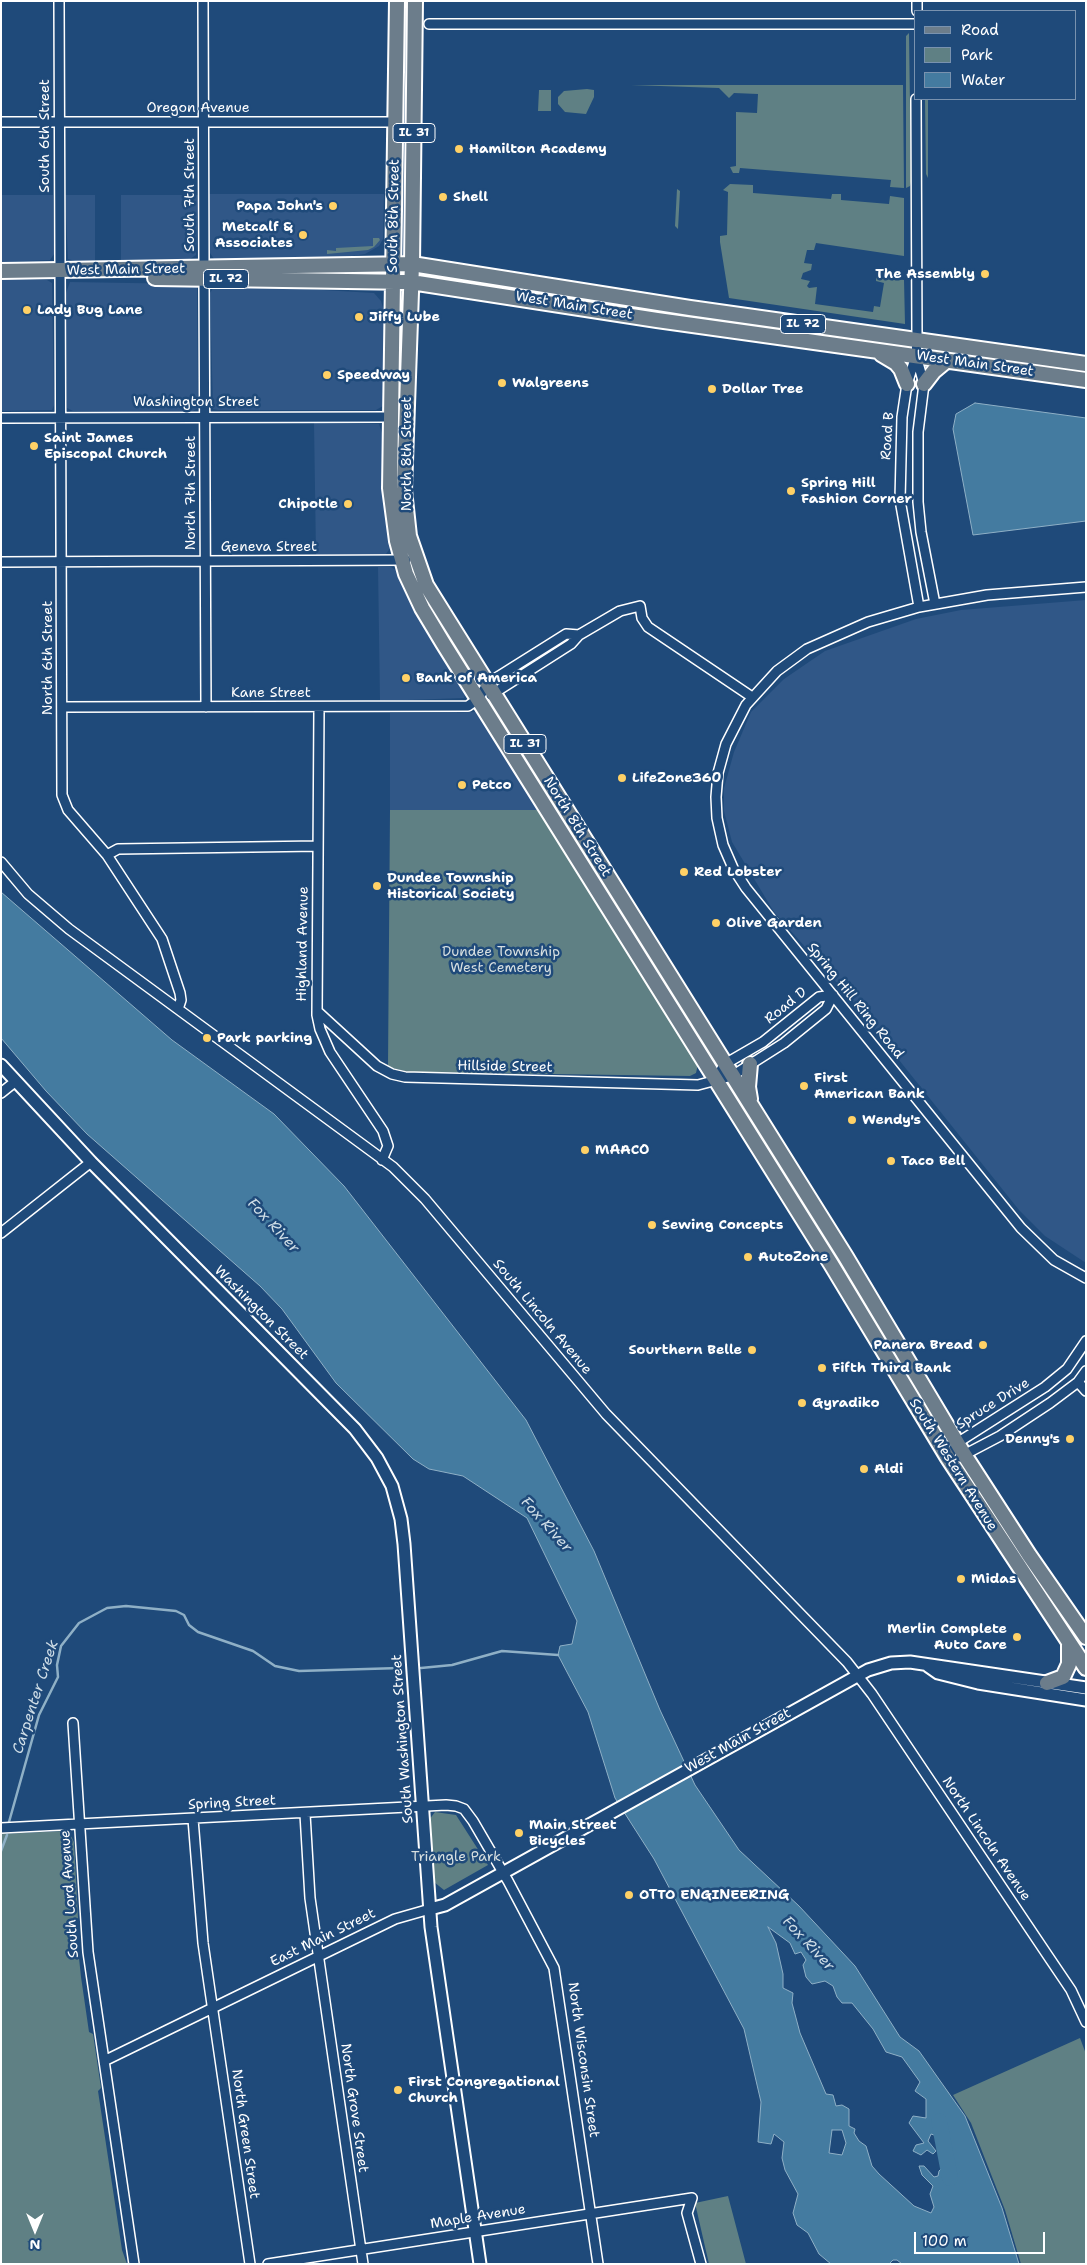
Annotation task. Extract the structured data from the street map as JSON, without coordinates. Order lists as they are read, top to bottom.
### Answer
{
  "streets": {
    "main road": [
      "IL 31",
      "South 8th Street",
      "West Main Street",
      "IL 72",
      "North 8th Street",
      "South Western Avenue"
    ],
    "street": [
      "Oregon Avenue",
      "South 6th Street",
      "South 7th Street",
      "Washington Street",
      "Road B",
      "North 7th Street",
      "Geneva Street",
      "North 6th Street",
      "Kane Street",
      "Highland Avenue",
      "Spring Hill Ring Road",
      "Road D",
      "Hillside Street",
      "South Lincoln Avenue",
      "Spruce Drive",
      "South Washington Street",
      "Spring Street",
      "North Lincoln Avenue",
      "South Lord Avenue",
      "East Main Street",
      "North Wisconsin Street",
      "North Grove Street",
      "North Green Street",
      "Maple Avenue"
    ]
  },
  "crossings": [
    ["Oregon Avenue", "South 6th Street"],
    ["Oregon Avenue", "South 7th Street"],
    ["Oregon Avenue", "South 8th Street"],
    ["South 6th Street", "West Main Street"],
    ["South 6th Street", "North 6th Street"],
    ["South 7th Street", "West Main Street"],
    ["South 7th Street", "North 7th Street"],
    ["South 8th Street", "West Main Street"],
    ["South 8th Street", "North 8th Street"],
    ["West Main Street", "Road B"],
    ["West Main Street", "North 8th Street"],
    ["West Main Street", "North 7th Street"],
    ["West Main Street", "North 6th Street"],
    ["West Main Street", "South Lincoln Avenue"],
    ["West Main Street", "North Lincoln Avenue"],
    ["West Main Street", "East Main Street"],
    ["Washington Street", "North 8th Street"],
    ["Washington Street", "North 7th Street"],
    ["Washington Street", "North 6th Street"],
    ["Washington Street", "South Washington Street"],
    ["Road B", "Spring Hill Ring Road"],
    ["North 8th Street", "Geneva Street"],
    ["North 8th Street", "Kane Street"],
    ["North 8th Street", "Road D"],
    ["North 8th Street", "Hillside Street"],
    ["North 8th Street", "South Western Avenue"],
    ["North 7th Street", "Geneva Street"],
    ["North 7th Street", "Kane Street"],
    ["Geneva Street", "North 6th Street"],
    ["North 6th Street", "Kane Street"],
    ["North 6th Street", "South Lincoln Avenue"],
    ["Kane Street", "Highland Avenue"],
    ["Highland Avenue", "Hillside Street"],
    ["Highland Avenue", "South Lincoln Avenue"],
    ["Spring Hill Ring Road", "Road D"],
    ["Road D", "Hillside Street"],
    ["Road D", "South Western Avenue"],
    ["Hillside Street", "South Western Avenue"],
    ["South Lincoln Avenue", "North Lincoln Avenue"],
    ["Spruce Drive", "South Western Avenue"],
    ["South Washington Street", "Spring Street"],
    ["South Washington Street", "East Main Street"],
    ["South Washington Street", "Maple Avenue"],
    ["Spring Street", "South Lord Avenue"],
    ["Spring Street", "North Wisconsin Street"],
    ["Spring Street", "North Grove Street"],
    ["Spring Street", "North Green Street"],
    ["South Lord Avenue", "East Main Street"],
    ["East Main Street", "North Wisconsin Street"],
    ["East Main Street", "North Grove Street"],
    ["East Main Street", "North Green Street"],
    ["North Wisconsin Street", "Maple Avenue"],
    ["North Grove Street", "Maple Avenue"]
  ],
  "water": ["Fox River", "Carpenter Creek"],
  "parks": ["Dundee Township West Cemetery", "Triangle Park"],
  "places": [
    "Hamilton Academy",
    "Shell",
    "Papa John's",
    "Metcalf & Associates",
    "The Assembly",
    "Lady Bug Lane",
    "Jiffy Lube",
    "Speedway",
    "Walgreens",
    "Dollar Tree",
    "Saint James Episcopal Church",
    "Spring Hill Fashion Corner",
    "Chipotle",
    "Bank of America",
    "LifeZone360",
    "Petco",
    "Red Lobster",
    "Dundee Township Historical Society",
    "Olive Garden",
    "Park parking",
    "First American Bank",
    "Wendy's",
    "MAACO",
    "Taco Bell",
    "Sewing Concepts",
    "AutoZone",
    "Panera Bread",
    "Sourthern Belle",
    "Fifth Third Bank",
    "Gyradiko",
    "Denny's",
    "Aldi",
    "Midas",
    "Merlin Complete Auto Care",
    "Main Street Bicycles",
    "OTTO ENGINEERING",
    "First Congregational Church"
  ],
  "legend": ["Road", "Park", "Water"],
  "scale_bar": "100 m",
  "north": "bottom"
}
